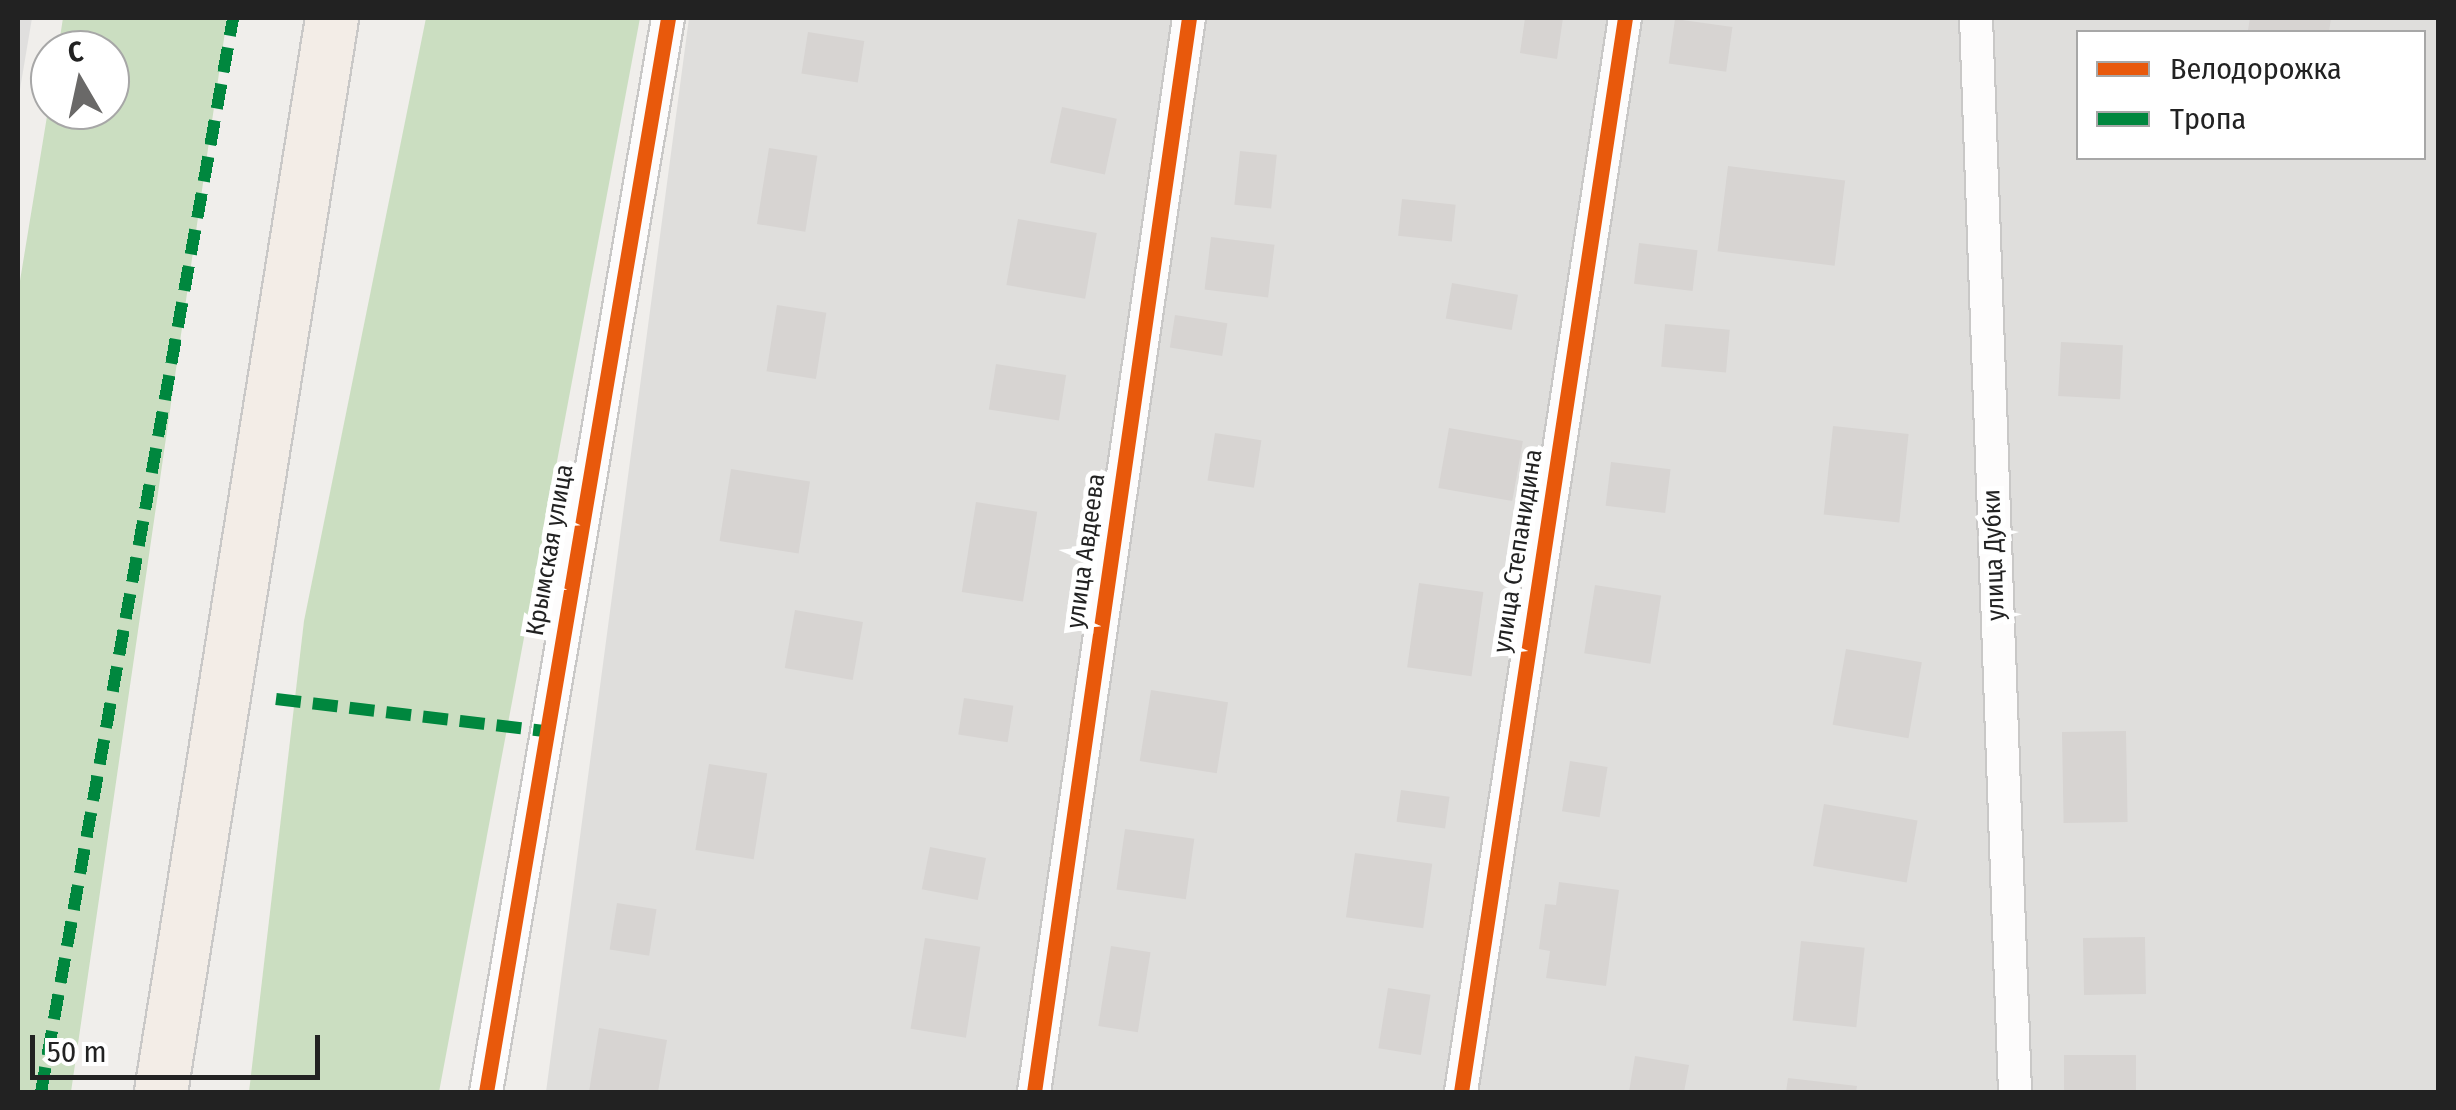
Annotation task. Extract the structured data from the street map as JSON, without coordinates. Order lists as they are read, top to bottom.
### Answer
{
  "streets": {
    "street": [
      "Крымская улица",
      "улица Авдеева",
      "улица Степанидина",
      "улица Дубки"
    ]
  },
  "legend": ["Велодорожка", "Тропа"],
  "scale_bar": "50 m",
  "north": "top"
}
